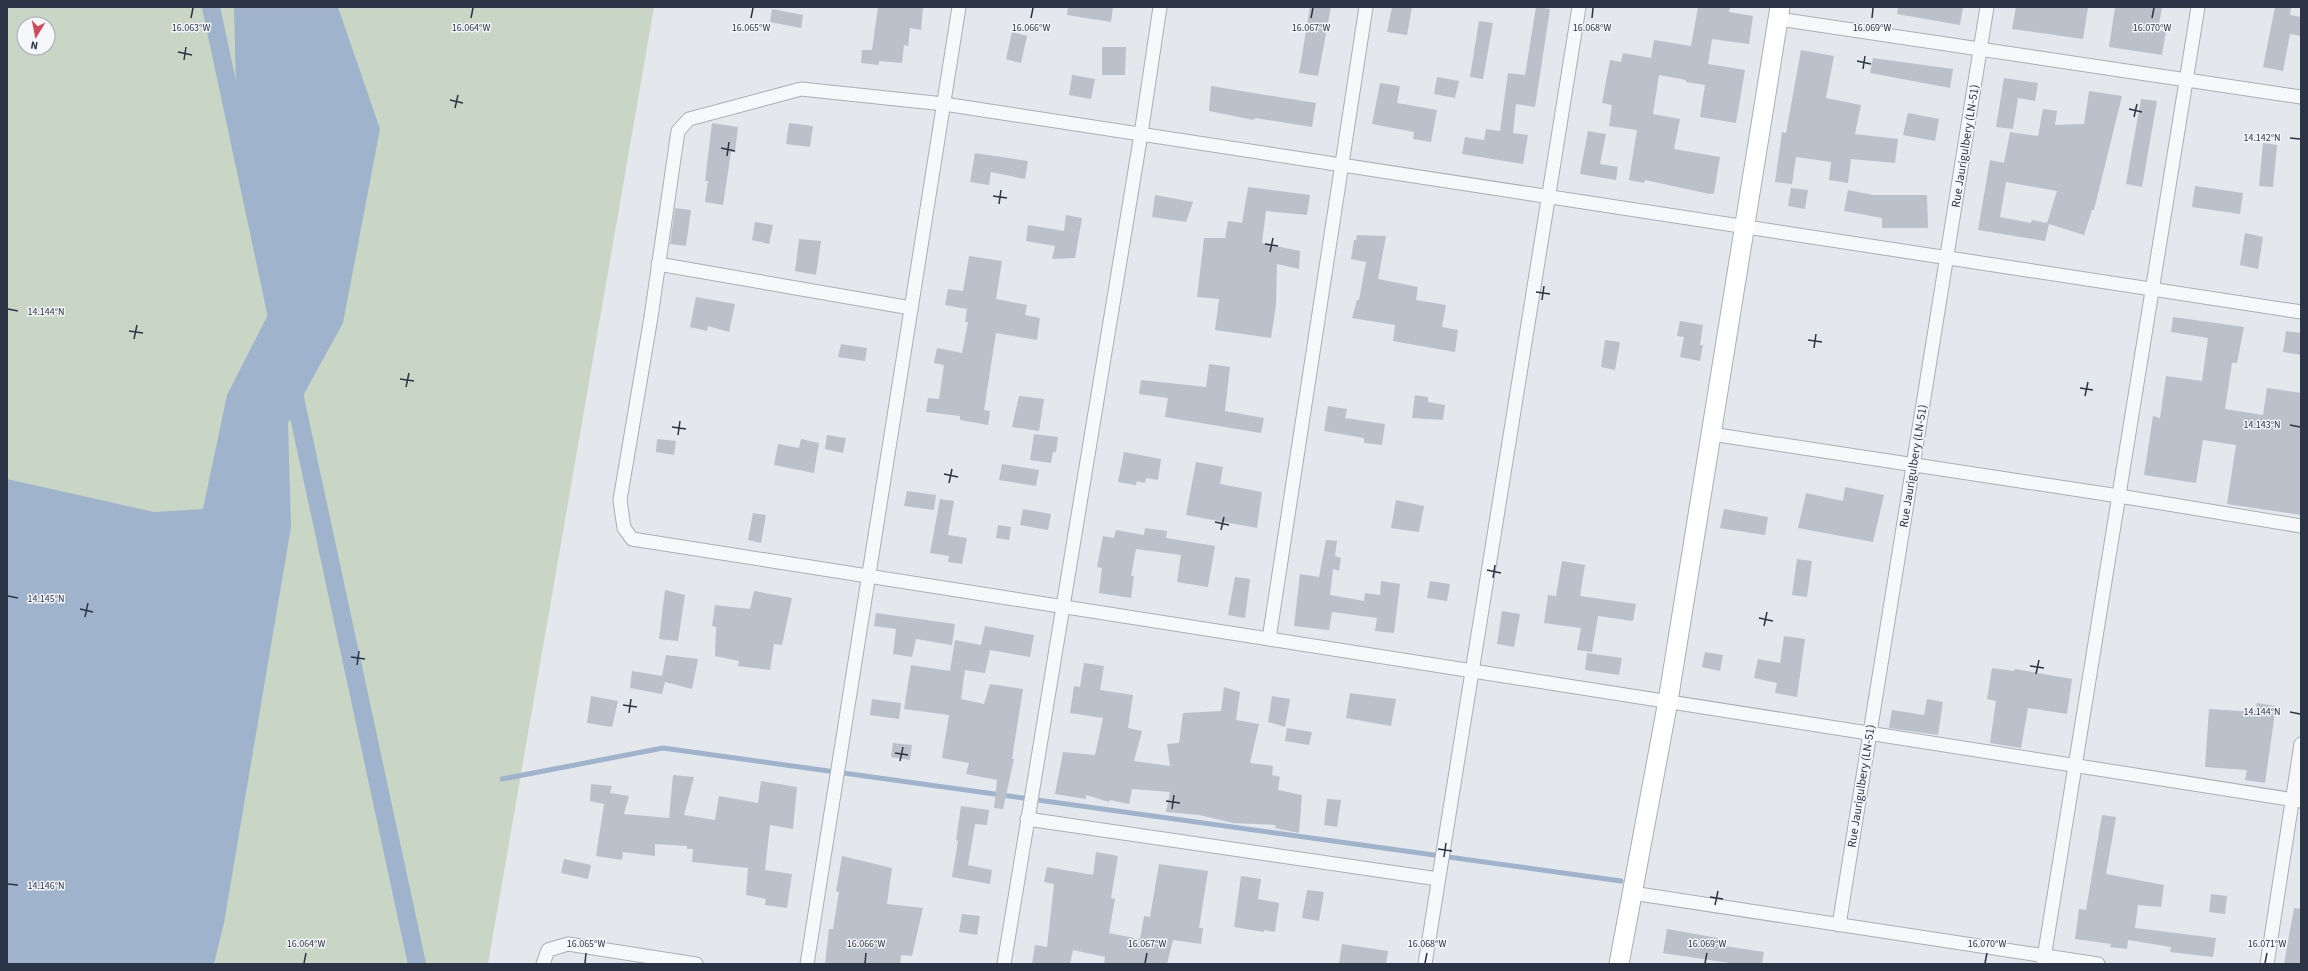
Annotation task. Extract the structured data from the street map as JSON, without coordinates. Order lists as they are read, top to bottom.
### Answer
{
  "streets": {
    "street": ["Rue Jaurigulbery (LN-51)"]
  },
  "north": "bottom",
  "coordinates": [
    "16.063°W",
    "16.064°W",
    "16.065°W",
    "16.066°W",
    "16.067°W",
    "16.068°W",
    "16.069°W",
    "16.070°W",
    "14.142°N",
    "14.144°N",
    "14.143°N",
    "14.145°N",
    "14.146°N",
    "16.071°W"
  ]
}
